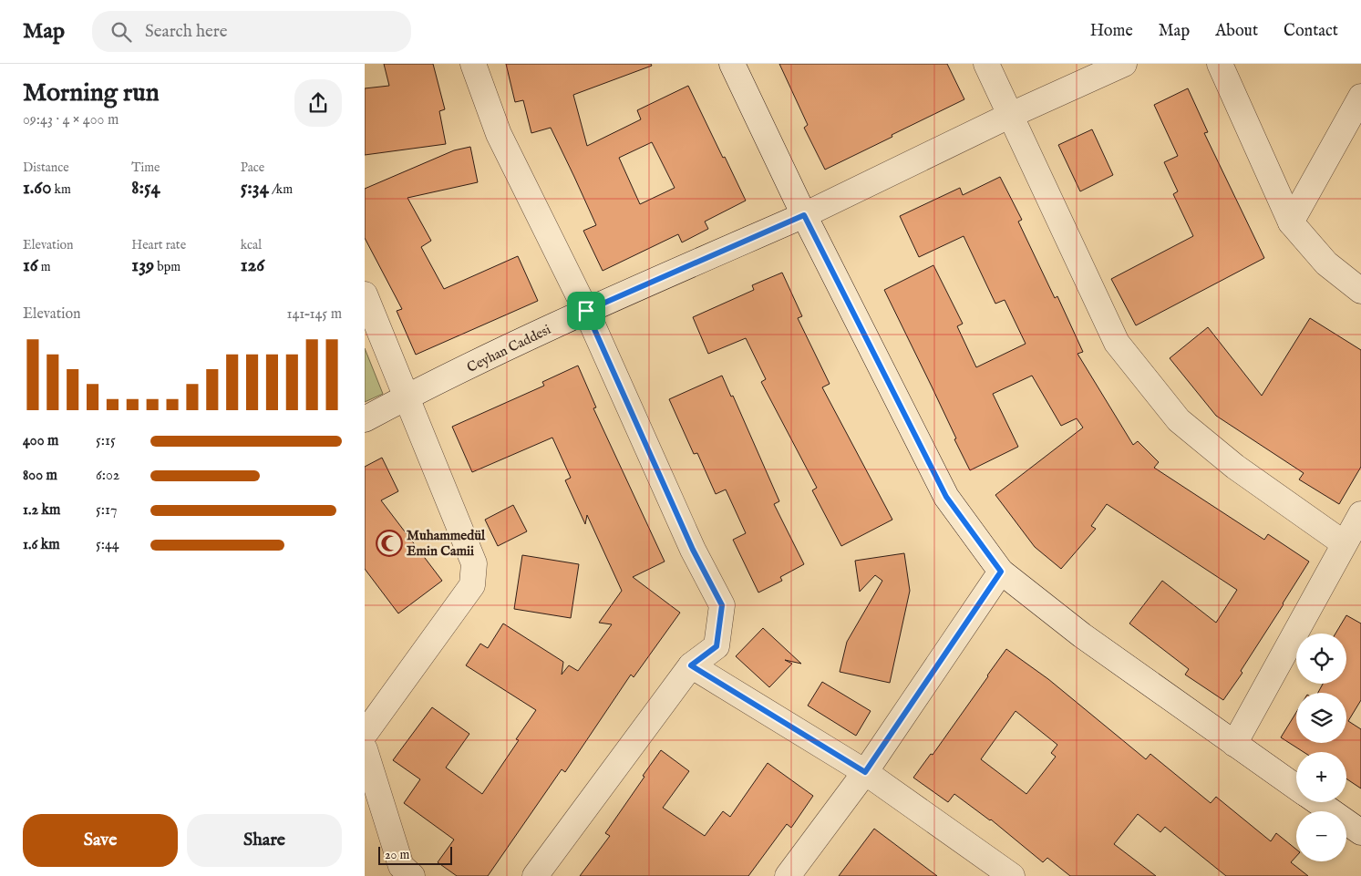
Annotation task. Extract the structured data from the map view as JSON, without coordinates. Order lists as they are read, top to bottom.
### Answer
{
  "streets": {
    "street": ["Ceyhan Caddesi"]
  },
  "places": {
    "mosque": ["Muhammedül Emin Camii"]
  },
  "scale_bar": "20 m",
  "page": {
    "header": "Map",
    "search": "Search here",
    "nav": [
      "Home",
      "Map",
      "About",
      "Contact"
    ],
    "heading": ["Morning run", "09:43 · 4 × 400 m"],
    "stats": [
      ["Distance", "1.60 km"],
      ["Time", "8:54"],
      ["Pace", "5:34 /km"],
      ["Elevation", "16 m"],
      ["Heart rate", "139 bpm"],
      ["kcal", "126"]
    ],
    "chart": ["Elevation", "141–145 m"],
    "list": [
      {
        "name": "400 m",
        "note": "5:15"
      },
      {
        "name": "800 m",
        "note": "6:02"
      },
      {
        "name": "1.2 km",
        "note": "5:17"
      },
      {
        "name": "1.6 km",
        "note": "5:44"
      }
    ],
    "map_buttons": ["+", "−"],
    "buttons": ["Save", "Share"],
    "scale": "20 m"
  }
}
